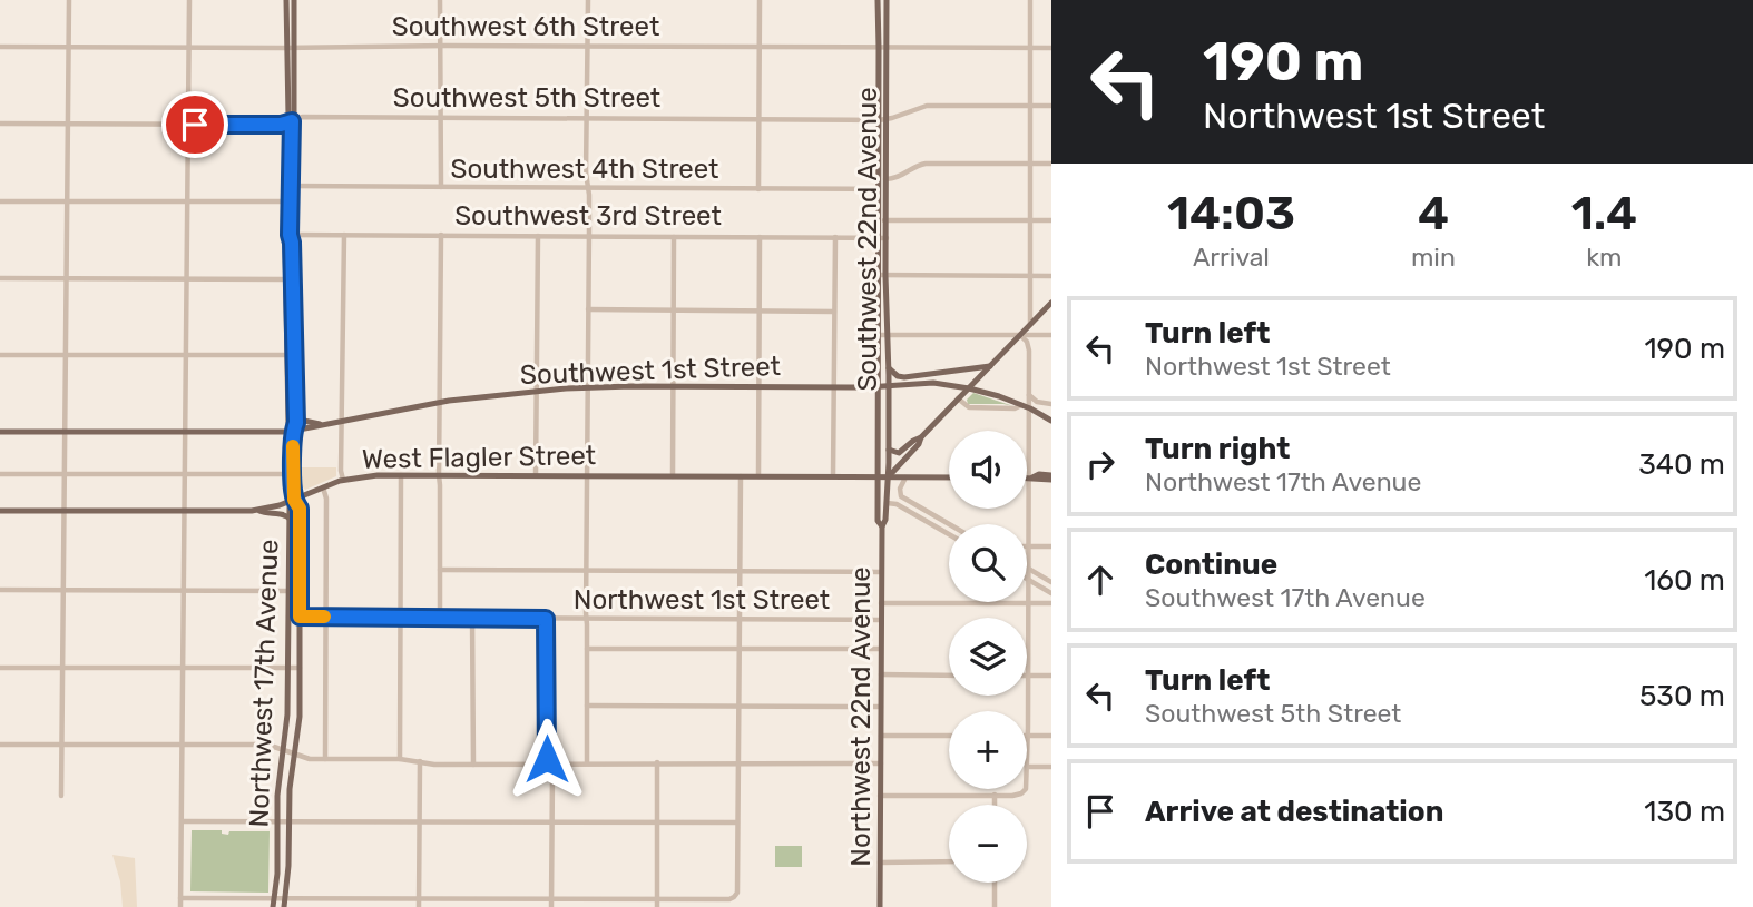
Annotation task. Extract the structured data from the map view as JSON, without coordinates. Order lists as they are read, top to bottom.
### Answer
{
  "streets": {
    "main road": [
      "Southwest 22nd Avenue",
      "Southwest 1st Street",
      "West Flagler Street",
      "Northwest 17th Avenue",
      "Northwest 22nd Avenue"
    ],
    "street": [
      "Southwest 6th Street",
      "Southwest 5th Street",
      "Southwest 4th Street",
      "Southwest 3rd Street",
      "Northwest 1st Street"
    ]
  },
  "crossings": [
    ["Southwest 6th Street", "Southwest 22nd Avenue"],
    ["Southwest 5th Street", "Southwest 22nd Avenue"],
    ["Southwest 4th Street", "Southwest 22nd Avenue"],
    ["Southwest 3rd Street", "Southwest 22nd Avenue"],
    ["Southwest 22nd Avenue", "Southwest 1st Street"],
    ["Southwest 22nd Avenue", "West Flagler Street"],
    ["Southwest 22nd Avenue", "Northwest 22nd Avenue"],
    ["West Flagler Street", "Northwest 17th Avenue"],
    ["West Flagler Street", "Northwest 22nd Avenue"],
    ["Northwest 1st Street", "Northwest 17th Avenue"],
    ["Northwest 1st Street", "Northwest 22nd Avenue"]
  ],
  "page": {
    "turn": ["190 m", "Northwest 1st Street"],
    "eta": [
      "14:03",
      "Arrival",
      "4",
      "min",
      "1.4",
      "km"
    ],
    "list": [
      {
        "name": "Turn left",
        "note": "Northwest 1st Street",
        "value": "190 m"
      },
      {
        "name": "Turn right",
        "note": "Northwest 17th Avenue",
        "value": "340 m"
      },
      {
        "name": "Continue",
        "note": "Southwest 17th Avenue",
        "value": "160 m"
      },
      {
        "name": "Turn left",
        "note": "Southwest 5th Street",
        "value": "530 m"
      },
      {
        "name": "Arrive at destination",
        "value": "130 m"
      }
    ],
    "map_buttons": ["+", "−"]
  }
}
